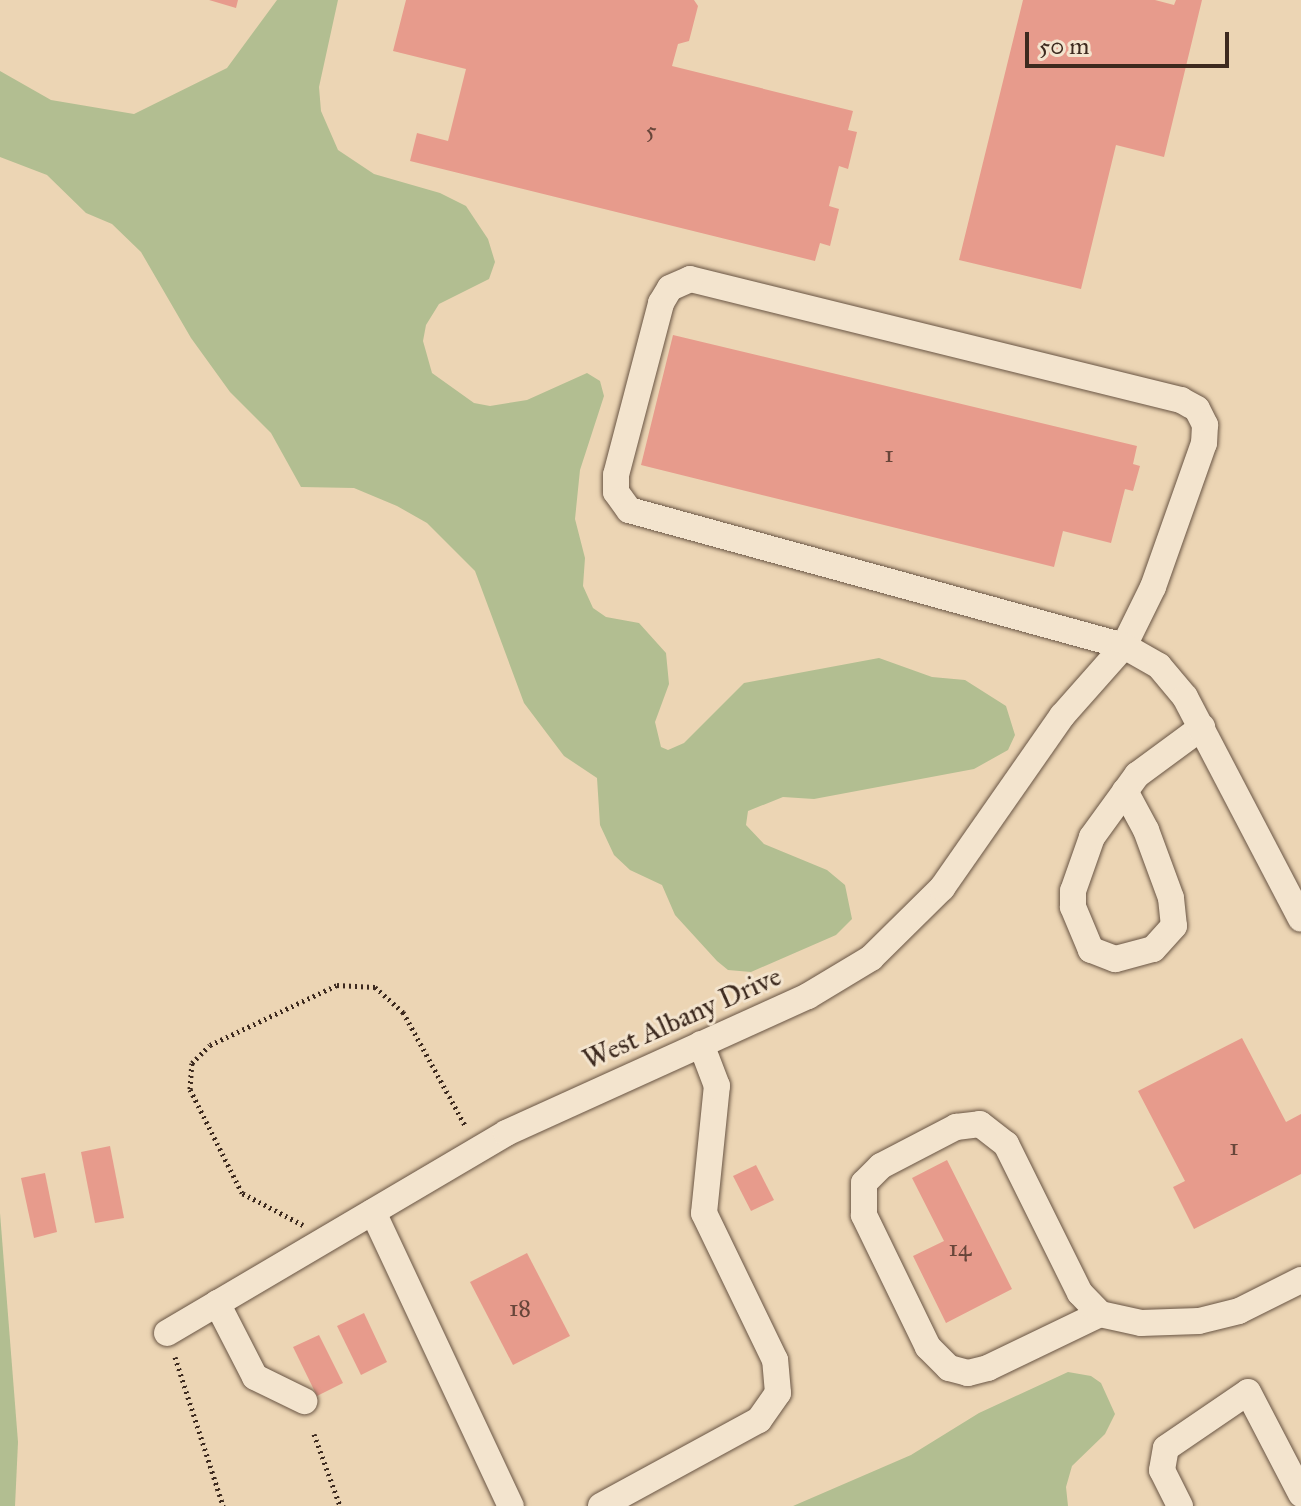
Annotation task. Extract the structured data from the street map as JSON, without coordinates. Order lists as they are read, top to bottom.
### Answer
{
  "streets": {
    "street": ["West Albany Drive"]
  },
  "house_numbers": [
    "5",
    "1",
    "1",
    "14",
    "18"
  ],
  "scale_bar": "50 m"
}
